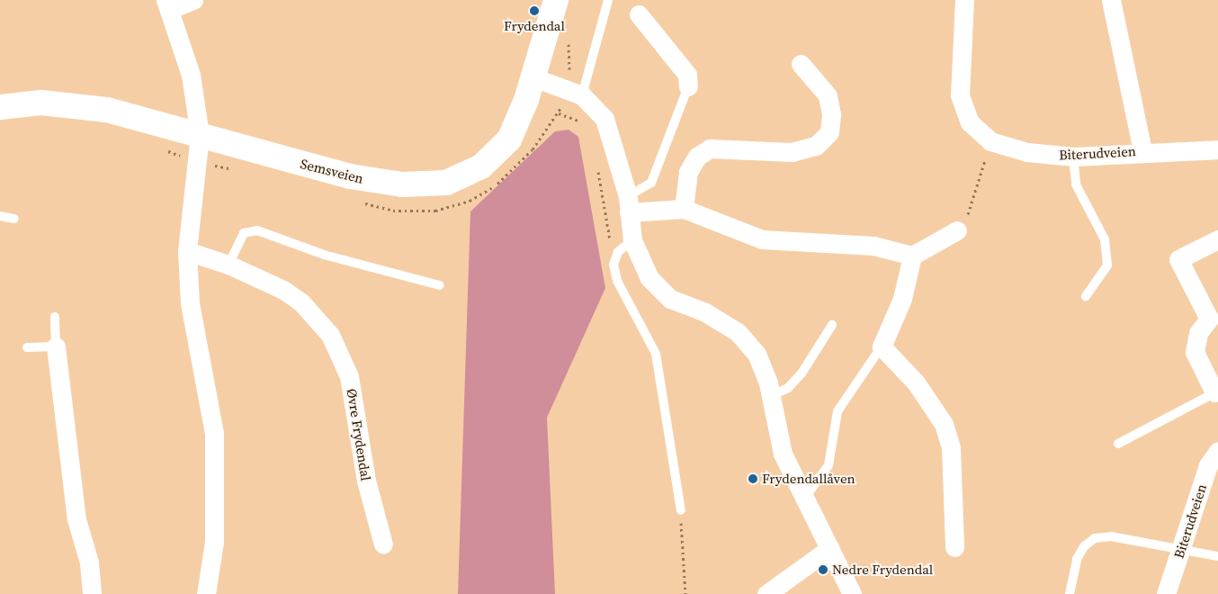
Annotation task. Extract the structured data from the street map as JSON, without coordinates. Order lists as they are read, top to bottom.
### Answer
{
  "streets": {
    "main road": ["Semsveien"],
    "street": ["Biterudveien", "Øvre Frydendal"]
  },
  "places": ["Frydendal", "Frydendallåven", "Nedre Frydendal"]
}
